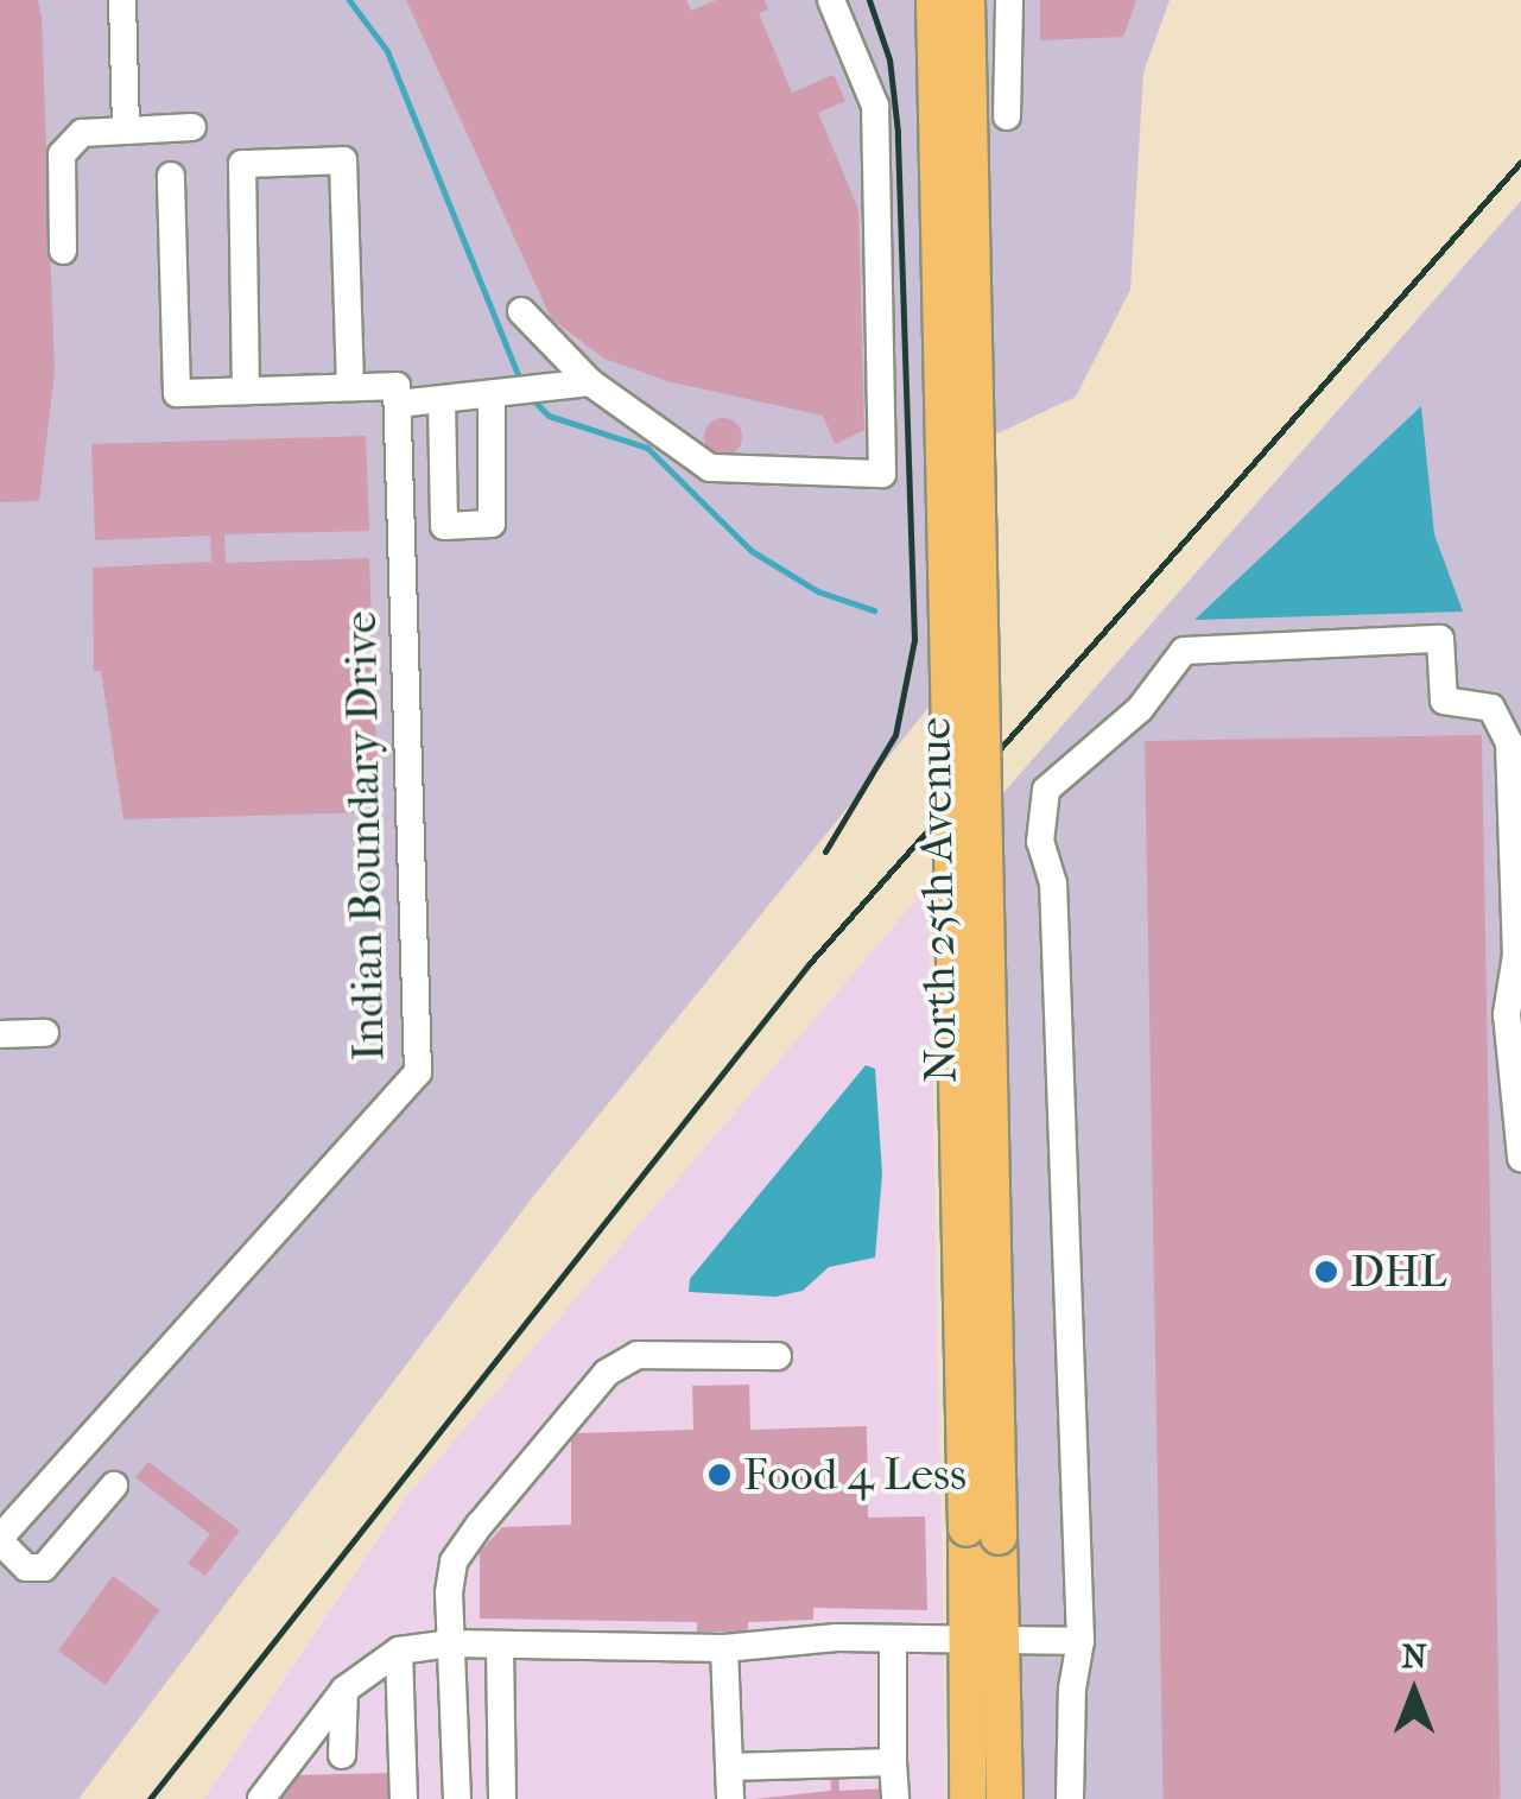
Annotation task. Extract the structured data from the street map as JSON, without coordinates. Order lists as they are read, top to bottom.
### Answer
{
  "streets": {
    "main road": ["North 25th Avenue"],
    "street": ["Indian Boundary Drive"]
  },
  "places": ["DHL", "Food 4 Less"],
  "north": "top"
}
